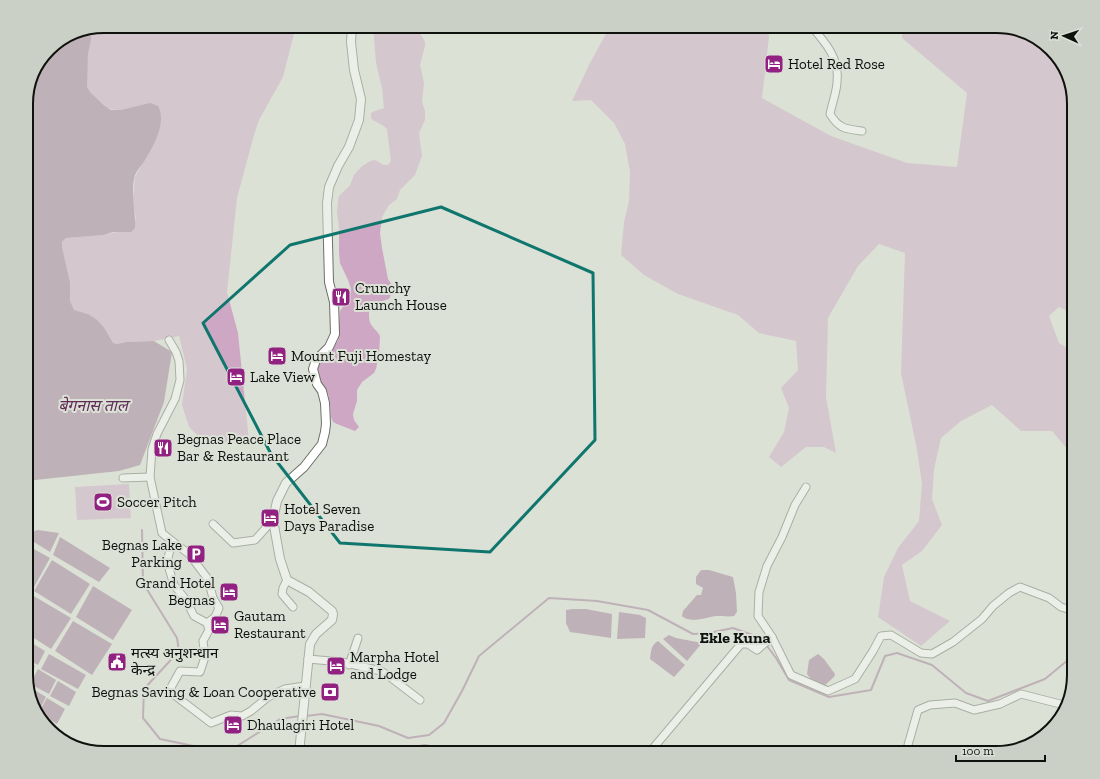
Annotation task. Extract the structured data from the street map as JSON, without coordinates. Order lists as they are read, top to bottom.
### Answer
{
  "districts": ["Ekle Kuna"],
  "water": ["बेगनास ताल"],
  "places": {
    "hotel": [
      "Hotel Red Rose",
      "Mount Fuji Homestay",
      "Lake View",
      "Hotel Seven Days Paradise",
      "Grand Hotel Begnas",
      "Gautam Restaurant",
      "Marpha Hotel and Lodge",
      "Dhaulagiri Hotel"
    ],
    "restaurant": ["Crunchy Launch House", "Begnas Peace Place Bar & Restaurant"],
    "sports": ["Soccer Pitch"],
    "parking": ["Begnas Lake Parking"],
    "public building": ["मत्स्य अनुशन्धान केन्द्र"],
    "bank": ["Begnas Saving & Loan Cooperative"]
  },
  "scale_bar": "100 m",
  "north": "left"
}
